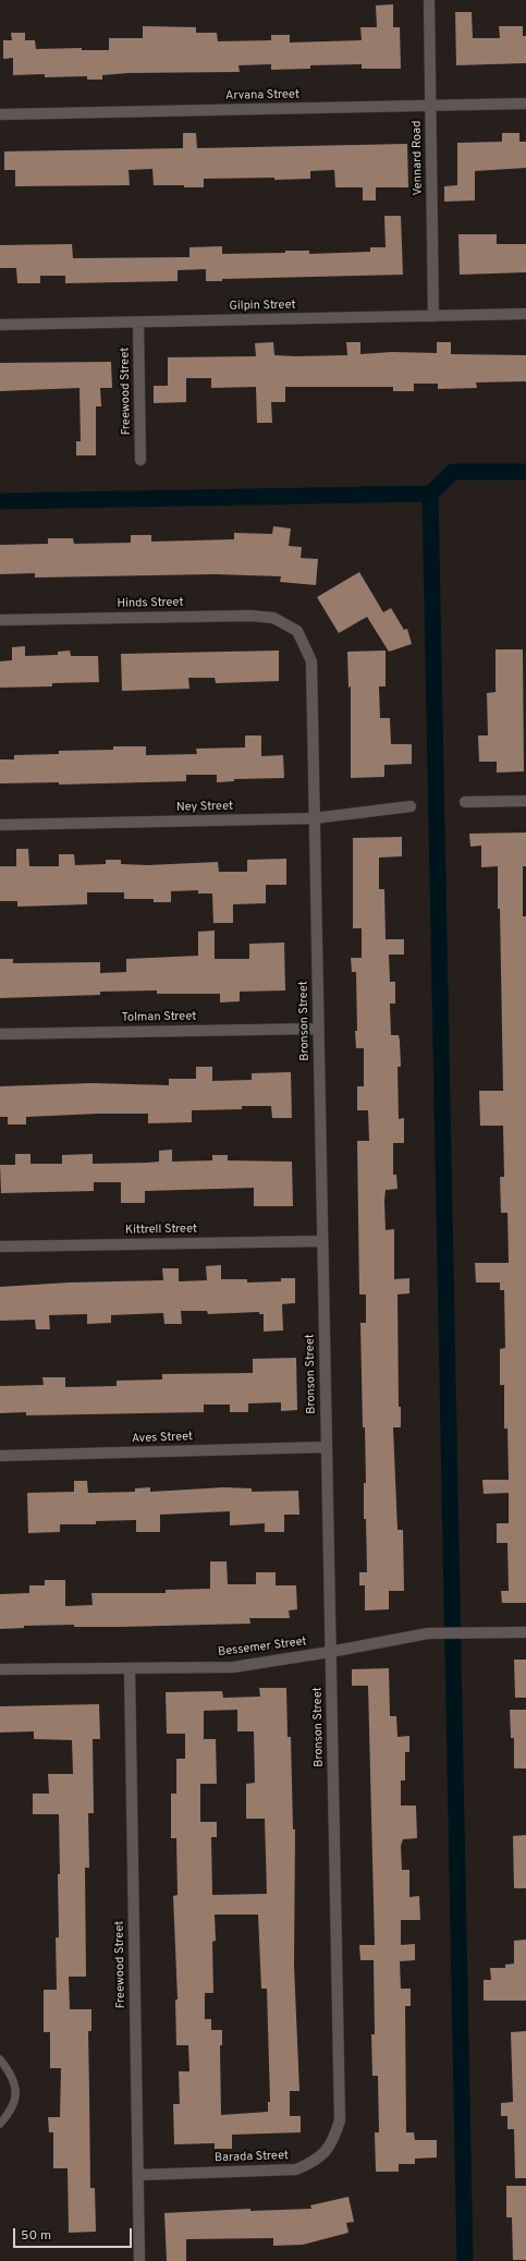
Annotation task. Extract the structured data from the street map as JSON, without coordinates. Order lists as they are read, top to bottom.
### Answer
{
  "streets": {
    "street": [
      "Arvana Street",
      "Vennard Road",
      "Gilpin Street",
      "Freewood Street",
      "Hinds Street",
      "Ney Street",
      "Tolman Street",
      "Bronson Street",
      "Kittrell Street",
      "Aves Street",
      "Bessemer Street",
      "Barada Street"
    ]
  },
  "crossings": [
    ["Arvana Street", "Vennard Road"],
    ["Vennard Road", "Gilpin Street"],
    ["Gilpin Street", "Freewood Street"],
    ["Freewood Street", "Bessemer Street"],
    ["Freewood Street", "Barada Street"],
    ["Hinds Street", "Bronson Street"],
    ["Ney Street", "Bronson Street"],
    ["Tolman Street", "Bronson Street"],
    ["Bronson Street", "Kittrell Street"],
    ["Bronson Street", "Aves Street"],
    ["Bronson Street", "Bessemer Street"],
    ["Bronson Street", "Barada Street"]
  ],
  "scale_bar": "50 m"
}
